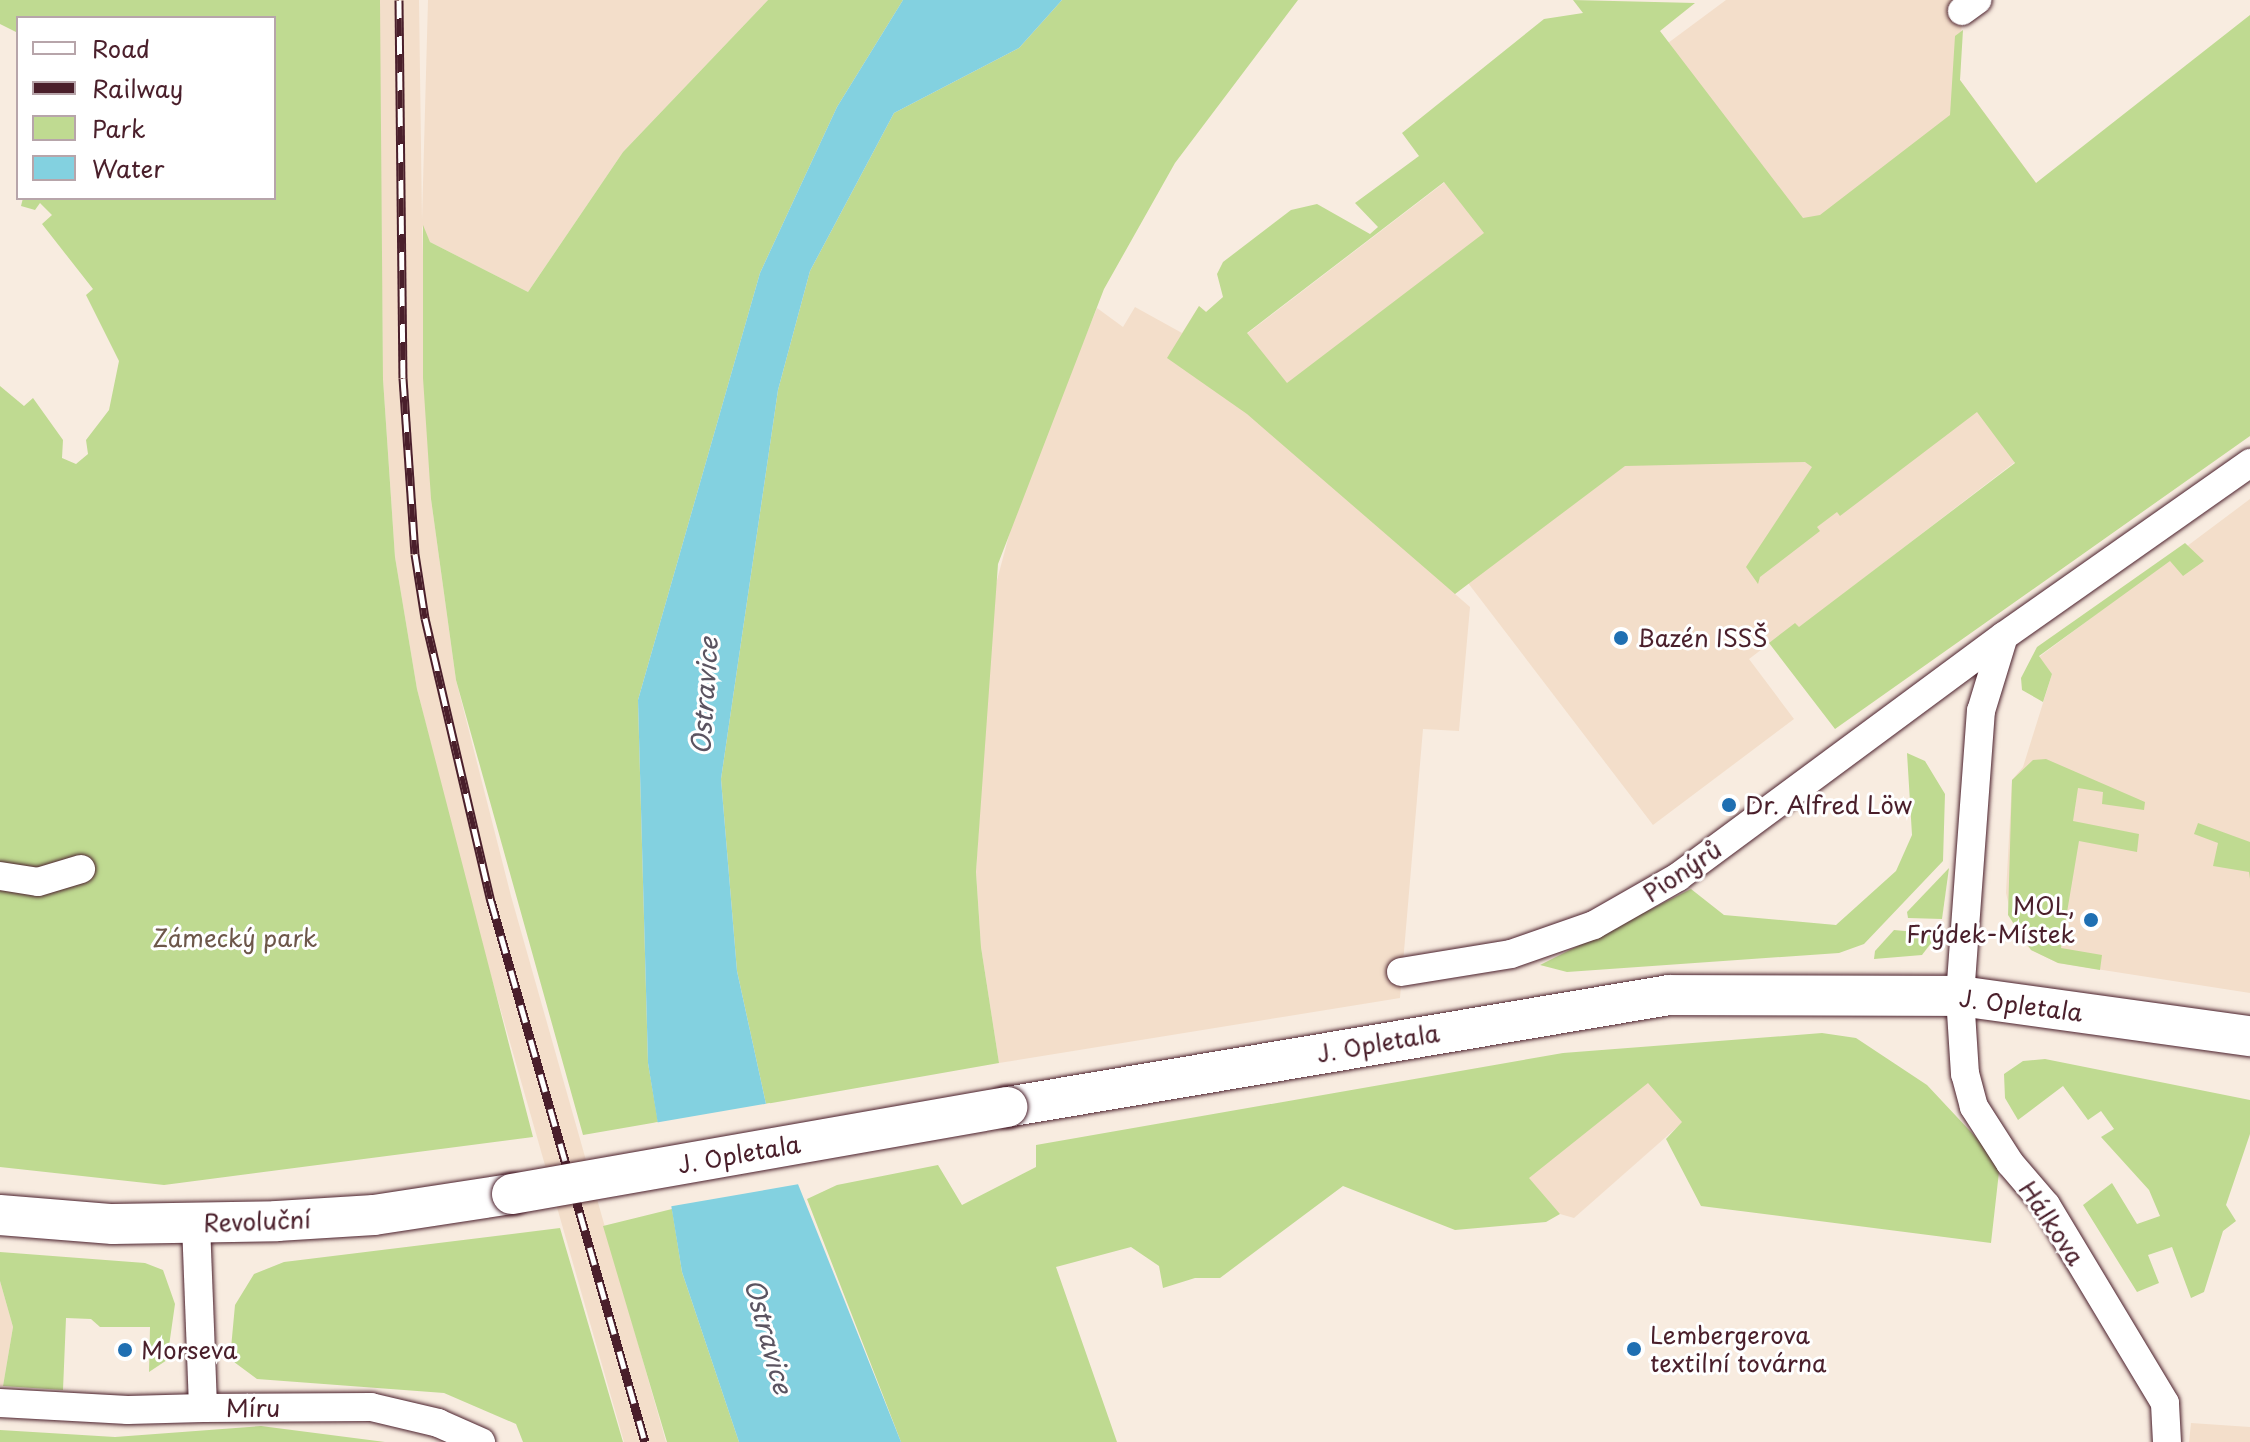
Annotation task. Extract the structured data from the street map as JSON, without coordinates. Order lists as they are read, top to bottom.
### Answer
{
  "streets": {
    "main road": ["J. Opletala", "Revoluční"],
    "street": ["Pionýrů", "Hálkova", "Míru"]
  },
  "crossings": [
    ["J. Opletala", "Revoluční"],
    ["J. Opletala", "Hálkova"],
    ["Revoluční", "Míru"]
  ],
  "water": ["Ostravice"],
  "parks": ["Zámecký park"],
  "places": [
    "Bazén ISSŠ",
    "Dr. Alfred Löw",
    "MOL, Frýdek-Místek",
    "Lembergerova textilní továrna",
    "Morseva"
  ],
  "legend": [
    "Road",
    "Railway",
    "Park",
    "Water"
  ]
}
